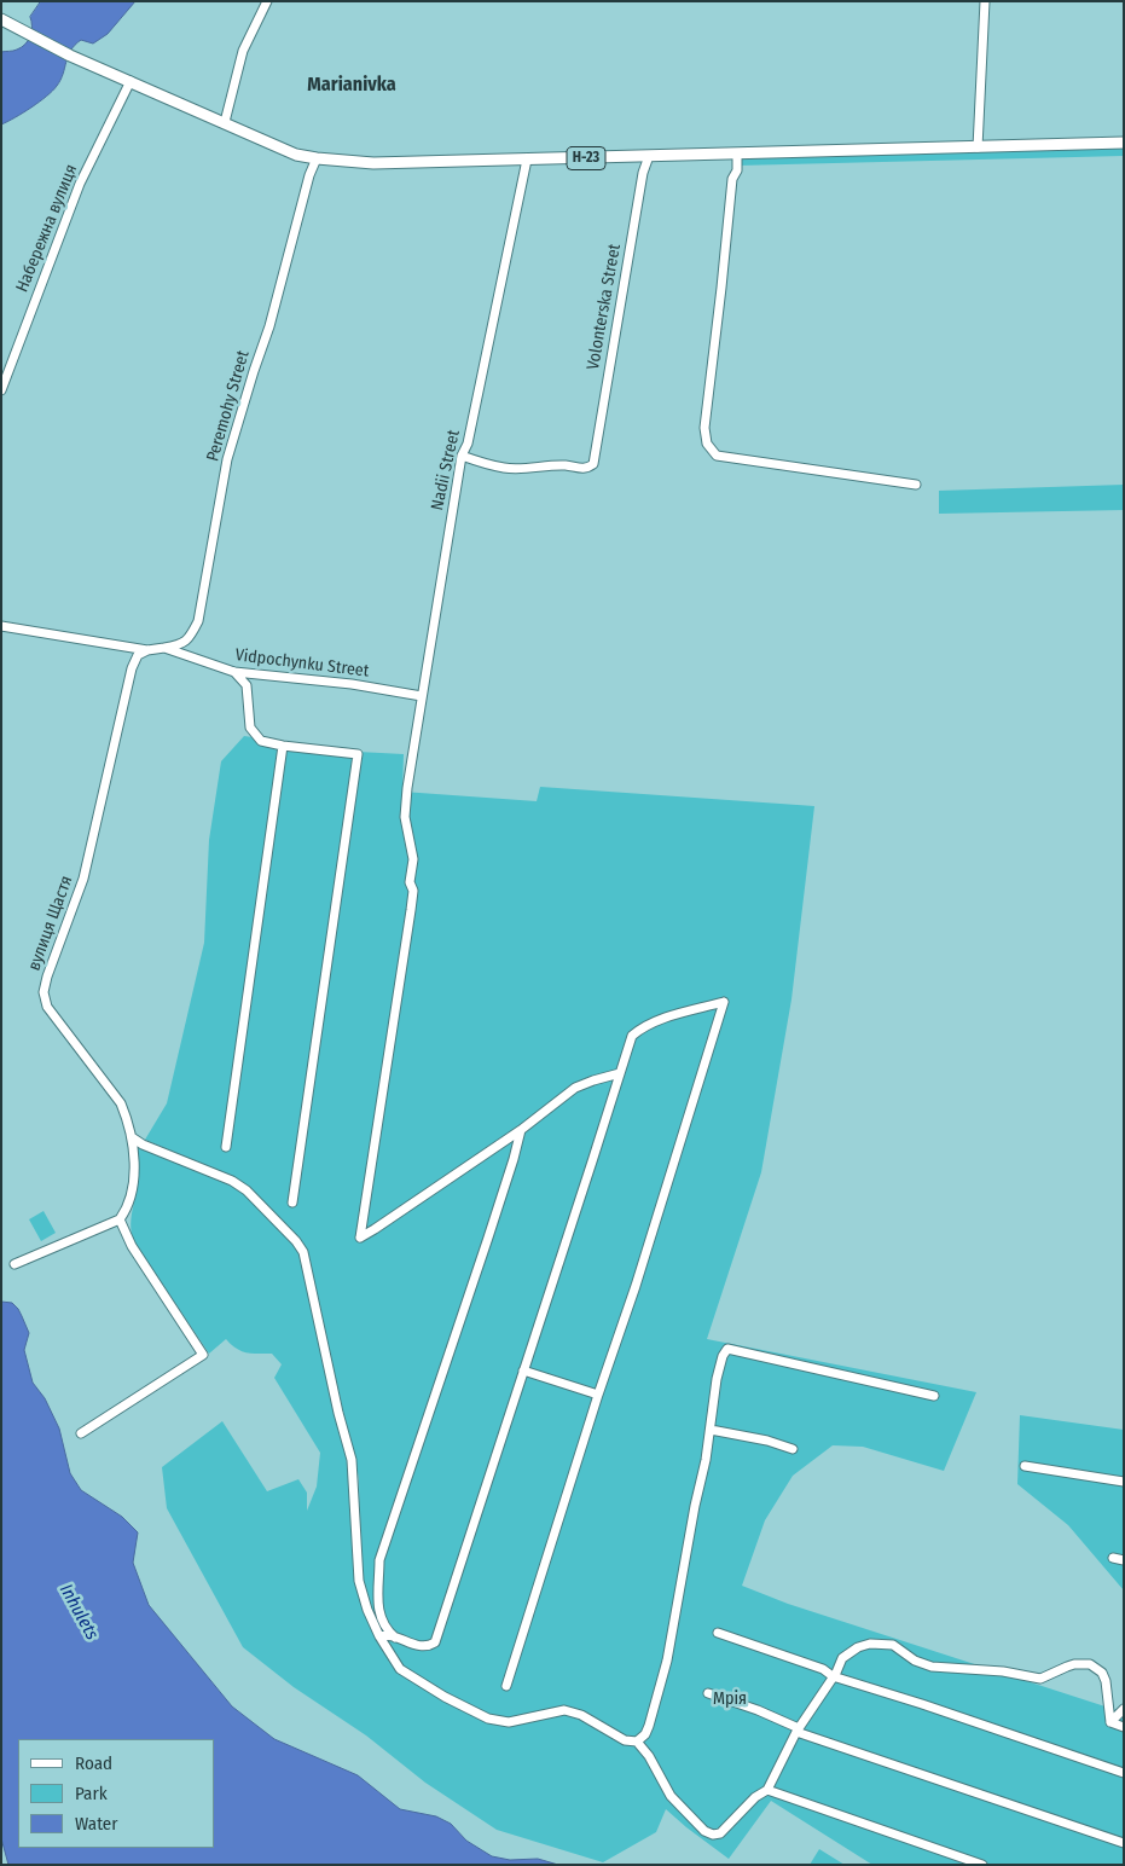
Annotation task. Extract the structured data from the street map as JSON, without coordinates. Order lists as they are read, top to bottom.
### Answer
{
  "streets": {
    "main road": ["Н-23"],
    "street": [
      "Набережна вулиця",
      "Volonterska Street",
      "Peremohy Street",
      "Nadii Street",
      "Vidpochynku Street",
      "вулиця Щастя"
    ]
  },
  "crossings": [
    ["Н-23", "Набережна вулиця"],
    ["Н-23", "Volonterska Street"],
    ["Н-23", "Peremohy Street"],
    ["Н-23", "Nadii Street"],
    ["Volonterska Street", "Nadii Street"],
    ["Peremohy Street", "Vidpochynku Street"],
    ["Nadii Street", "Vidpochynku Street"],
    ["Vidpochynku Street", "вулиця Щастя"]
  ],
  "districts": ["Marianivka"],
  "water": ["Inhulets"],
  "parks": ["Мрія"],
  "legend": ["Road", "Park", "Water"]
}
